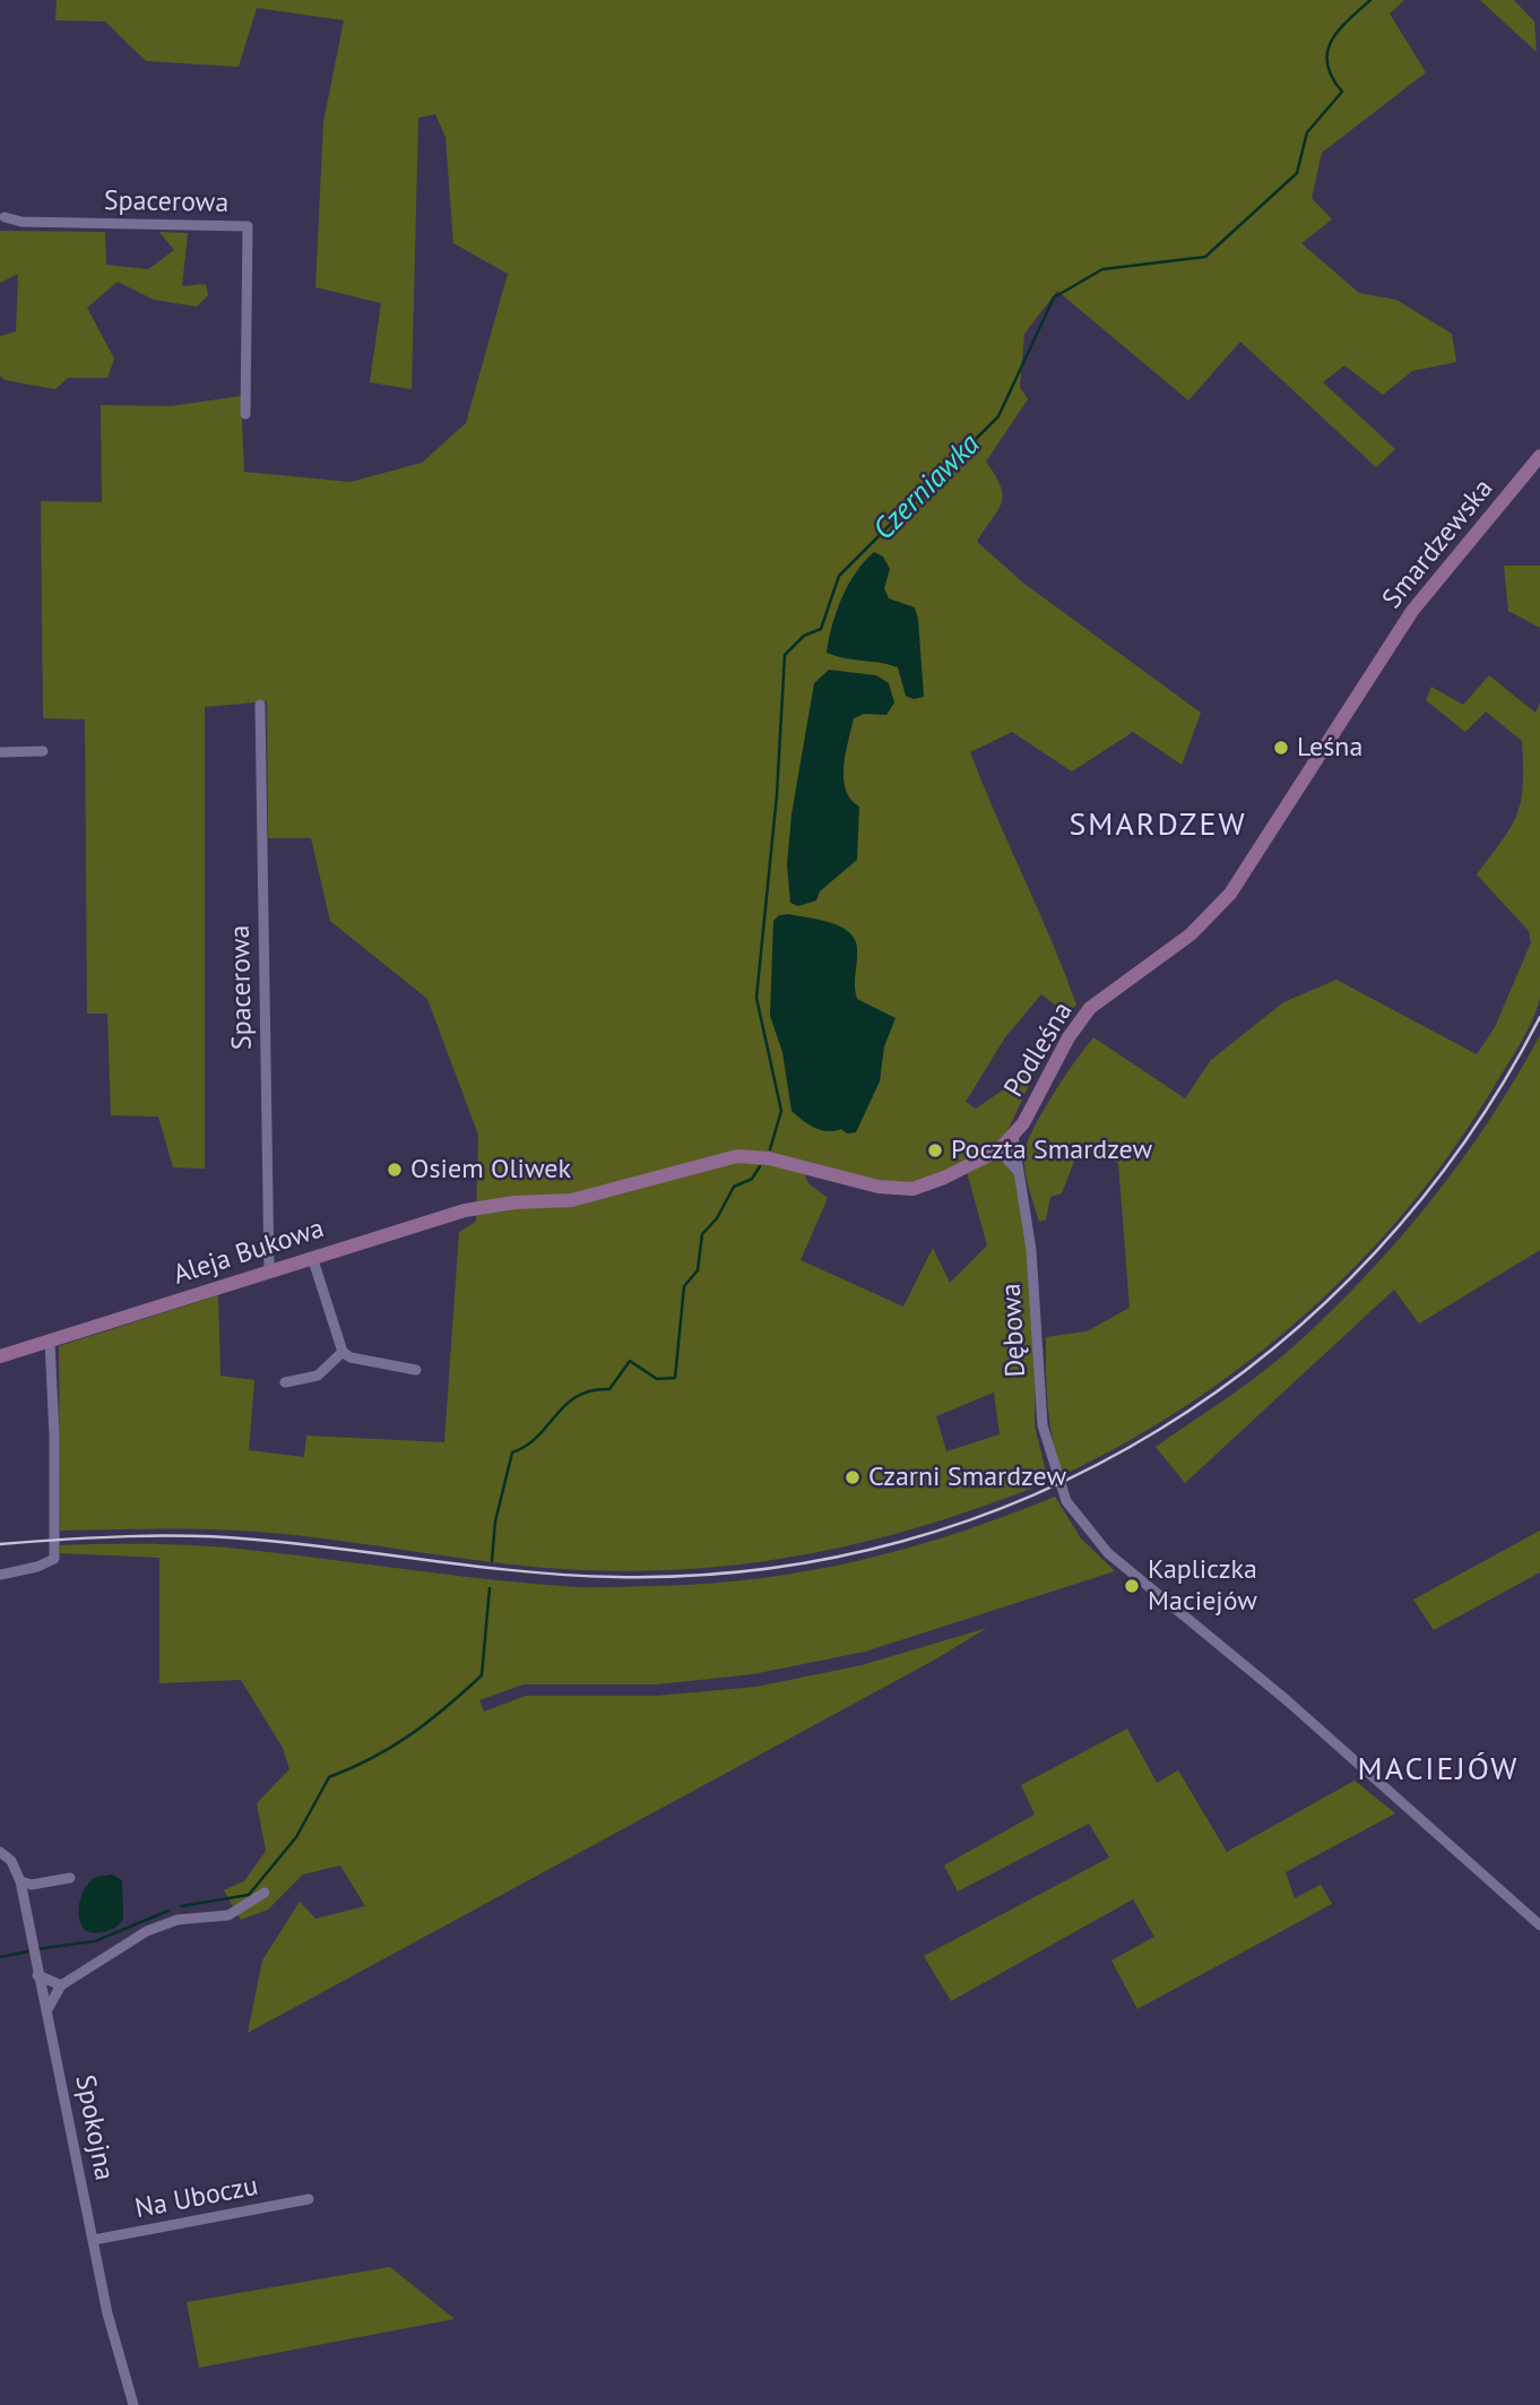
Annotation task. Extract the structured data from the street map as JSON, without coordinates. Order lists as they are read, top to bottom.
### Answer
{
  "streets": {
    "street": [
      "Spacerowa",
      "Smardzewska",
      "Podleśna",
      "Aleja Bukowa",
      "Dębowa",
      "Spokojna",
      "Na Uboczu"
    ]
  },
  "crossings": [
    ["Spacerowa", "Aleja Bukowa"],
    ["Smardzewska", "Podleśna"],
    ["Podleśna", "Aleja Bukowa"],
    ["Podleśna", "Dębowa"],
    ["Spokojna", "Na Uboczu"]
  ],
  "districts": ["SMARDZEW", "MACIEJÓW"],
  "water": ["Czerniawka"],
  "places": [
    "Leśna",
    "Poczta Smardzew",
    "Osiem Oliwek",
    "Czarni Smardzew",
    "Kapliczka Maciejów"
  ]
}
